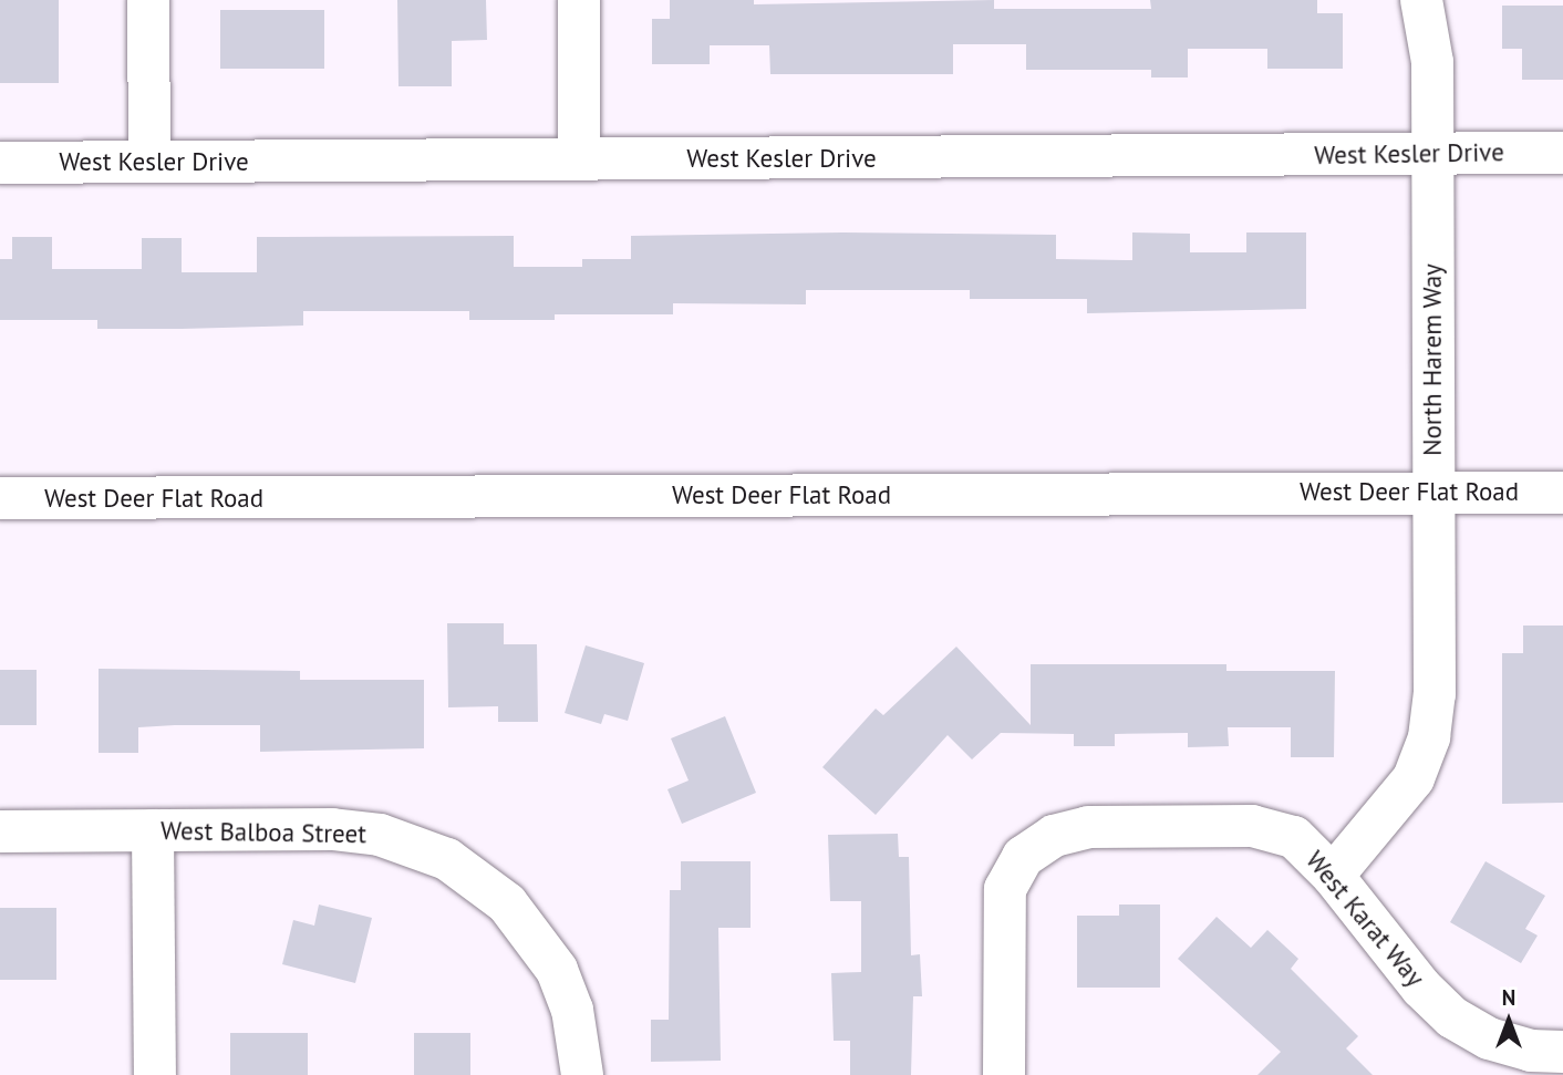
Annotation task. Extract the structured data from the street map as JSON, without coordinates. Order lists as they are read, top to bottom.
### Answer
{
  "streets": {
    "street": [
      "West Kesler Drive",
      "North Harem Way",
      "West Deer Flat Road",
      "West Balboa Street",
      "West Karat Way"
    ]
  },
  "crossings": [
    ["West Kesler Drive", "North Harem Way"],
    ["North Harem Way", "West Deer Flat Road"],
    ["North Harem Way", "West Karat Way"]
  ],
  "north": "top"
}
